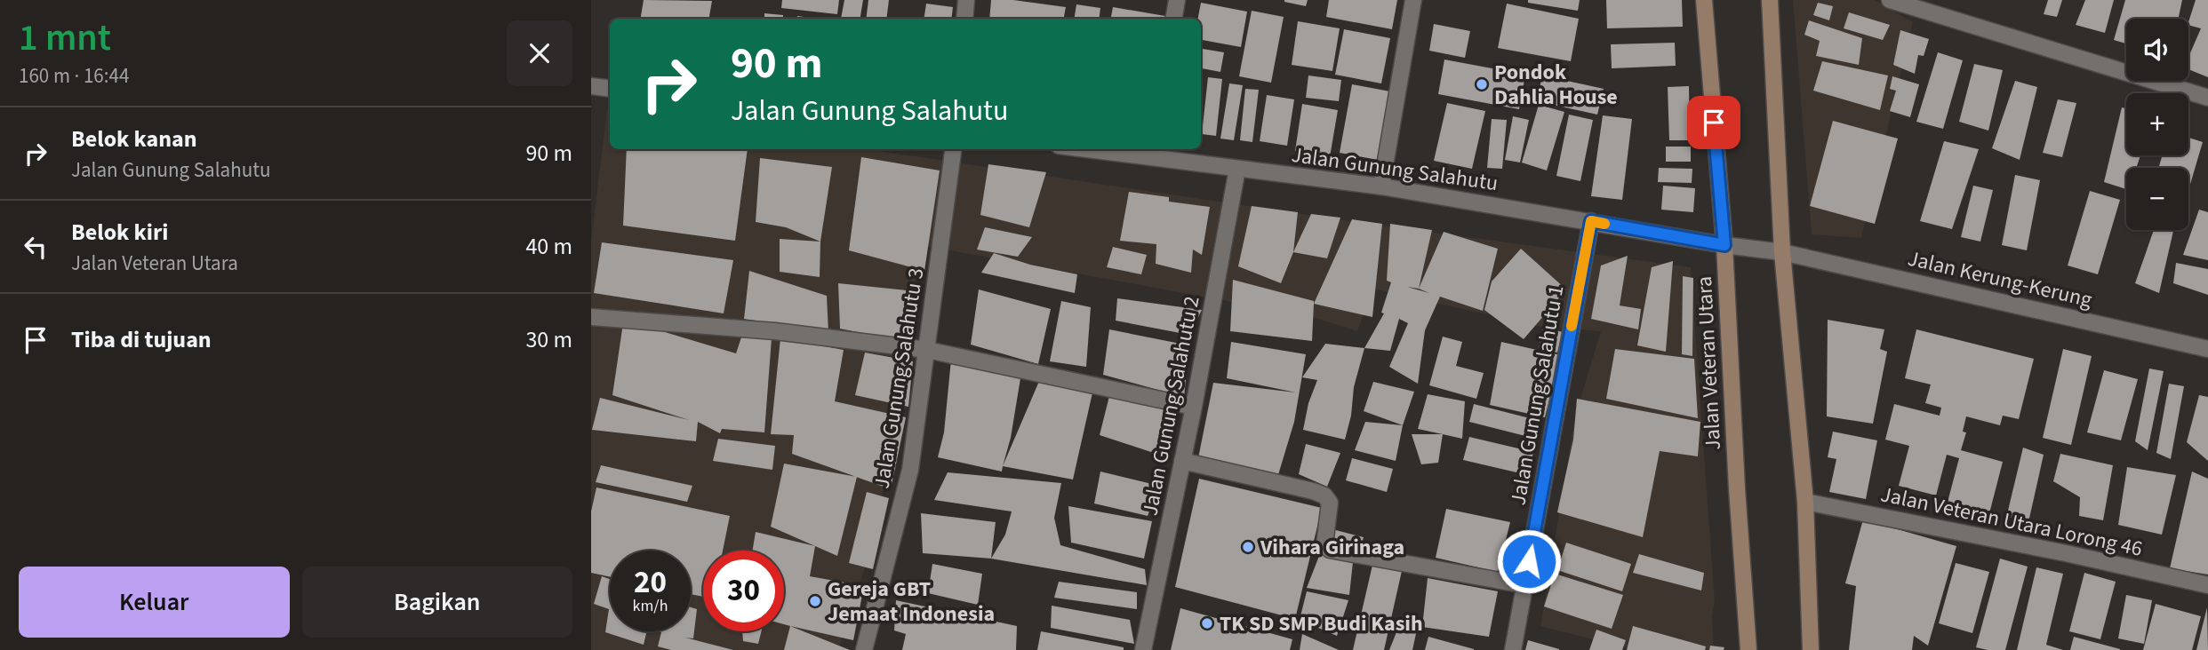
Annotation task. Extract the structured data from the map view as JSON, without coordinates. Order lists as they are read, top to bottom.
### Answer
{
  "streets": {
    "main road": ["Jalan Veteran Utara"],
    "street": [
      "Jalan Gunung Salahutu",
      "Jalan Kerung-Kerung",
      "Jalan Gunung Salahutu 3",
      "Jalan Gunung Salahutu 1",
      "Jalan Gunung Salahutu 2",
      "Jalan Veteran Utara Lorong 46"
    ]
  },
  "crossings": [
    ["Jalan Gunung Salahutu", "Jalan Kerung-Kerung"],
    ["Jalan Gunung Salahutu", "Jalan Veteran Utara"],
    ["Jalan Gunung Salahutu", "Jalan Gunung Salahutu 1"],
    ["Jalan Gunung Salahutu", "Jalan Gunung Salahutu 2"],
    ["Jalan Kerung-Kerung", "Jalan Veteran Utara"]
  ],
  "places": [
    "Pondok Dahlia House",
    "Vihara Girinaga",
    "Gereja GBT Jemaat Indonesia",
    "TK SD SMP Budi Kasih"
  ],
  "page": {
    "heading": ["1 mnt", "160 m · 16:44"],
    "map_buttons": ["+", "−"],
    "turn": ["90 m", "Jalan Gunung Salahutu"],
    "list": [
      {
        "name": "Belok kanan",
        "note": "Jalan Gunung Salahutu",
        "value": "90 m"
      },
      {
        "name": "Belok kiri",
        "note": "Jalan Veteran Utara",
        "value": "40 m"
      },
      {
        "name": "Tiba di tujuan",
        "value": "30 m"
      }
    ],
    "speed": "20 km/h",
    "limit": "30",
    "buttons": ["Keluar", "Bagikan"]
  }
}
